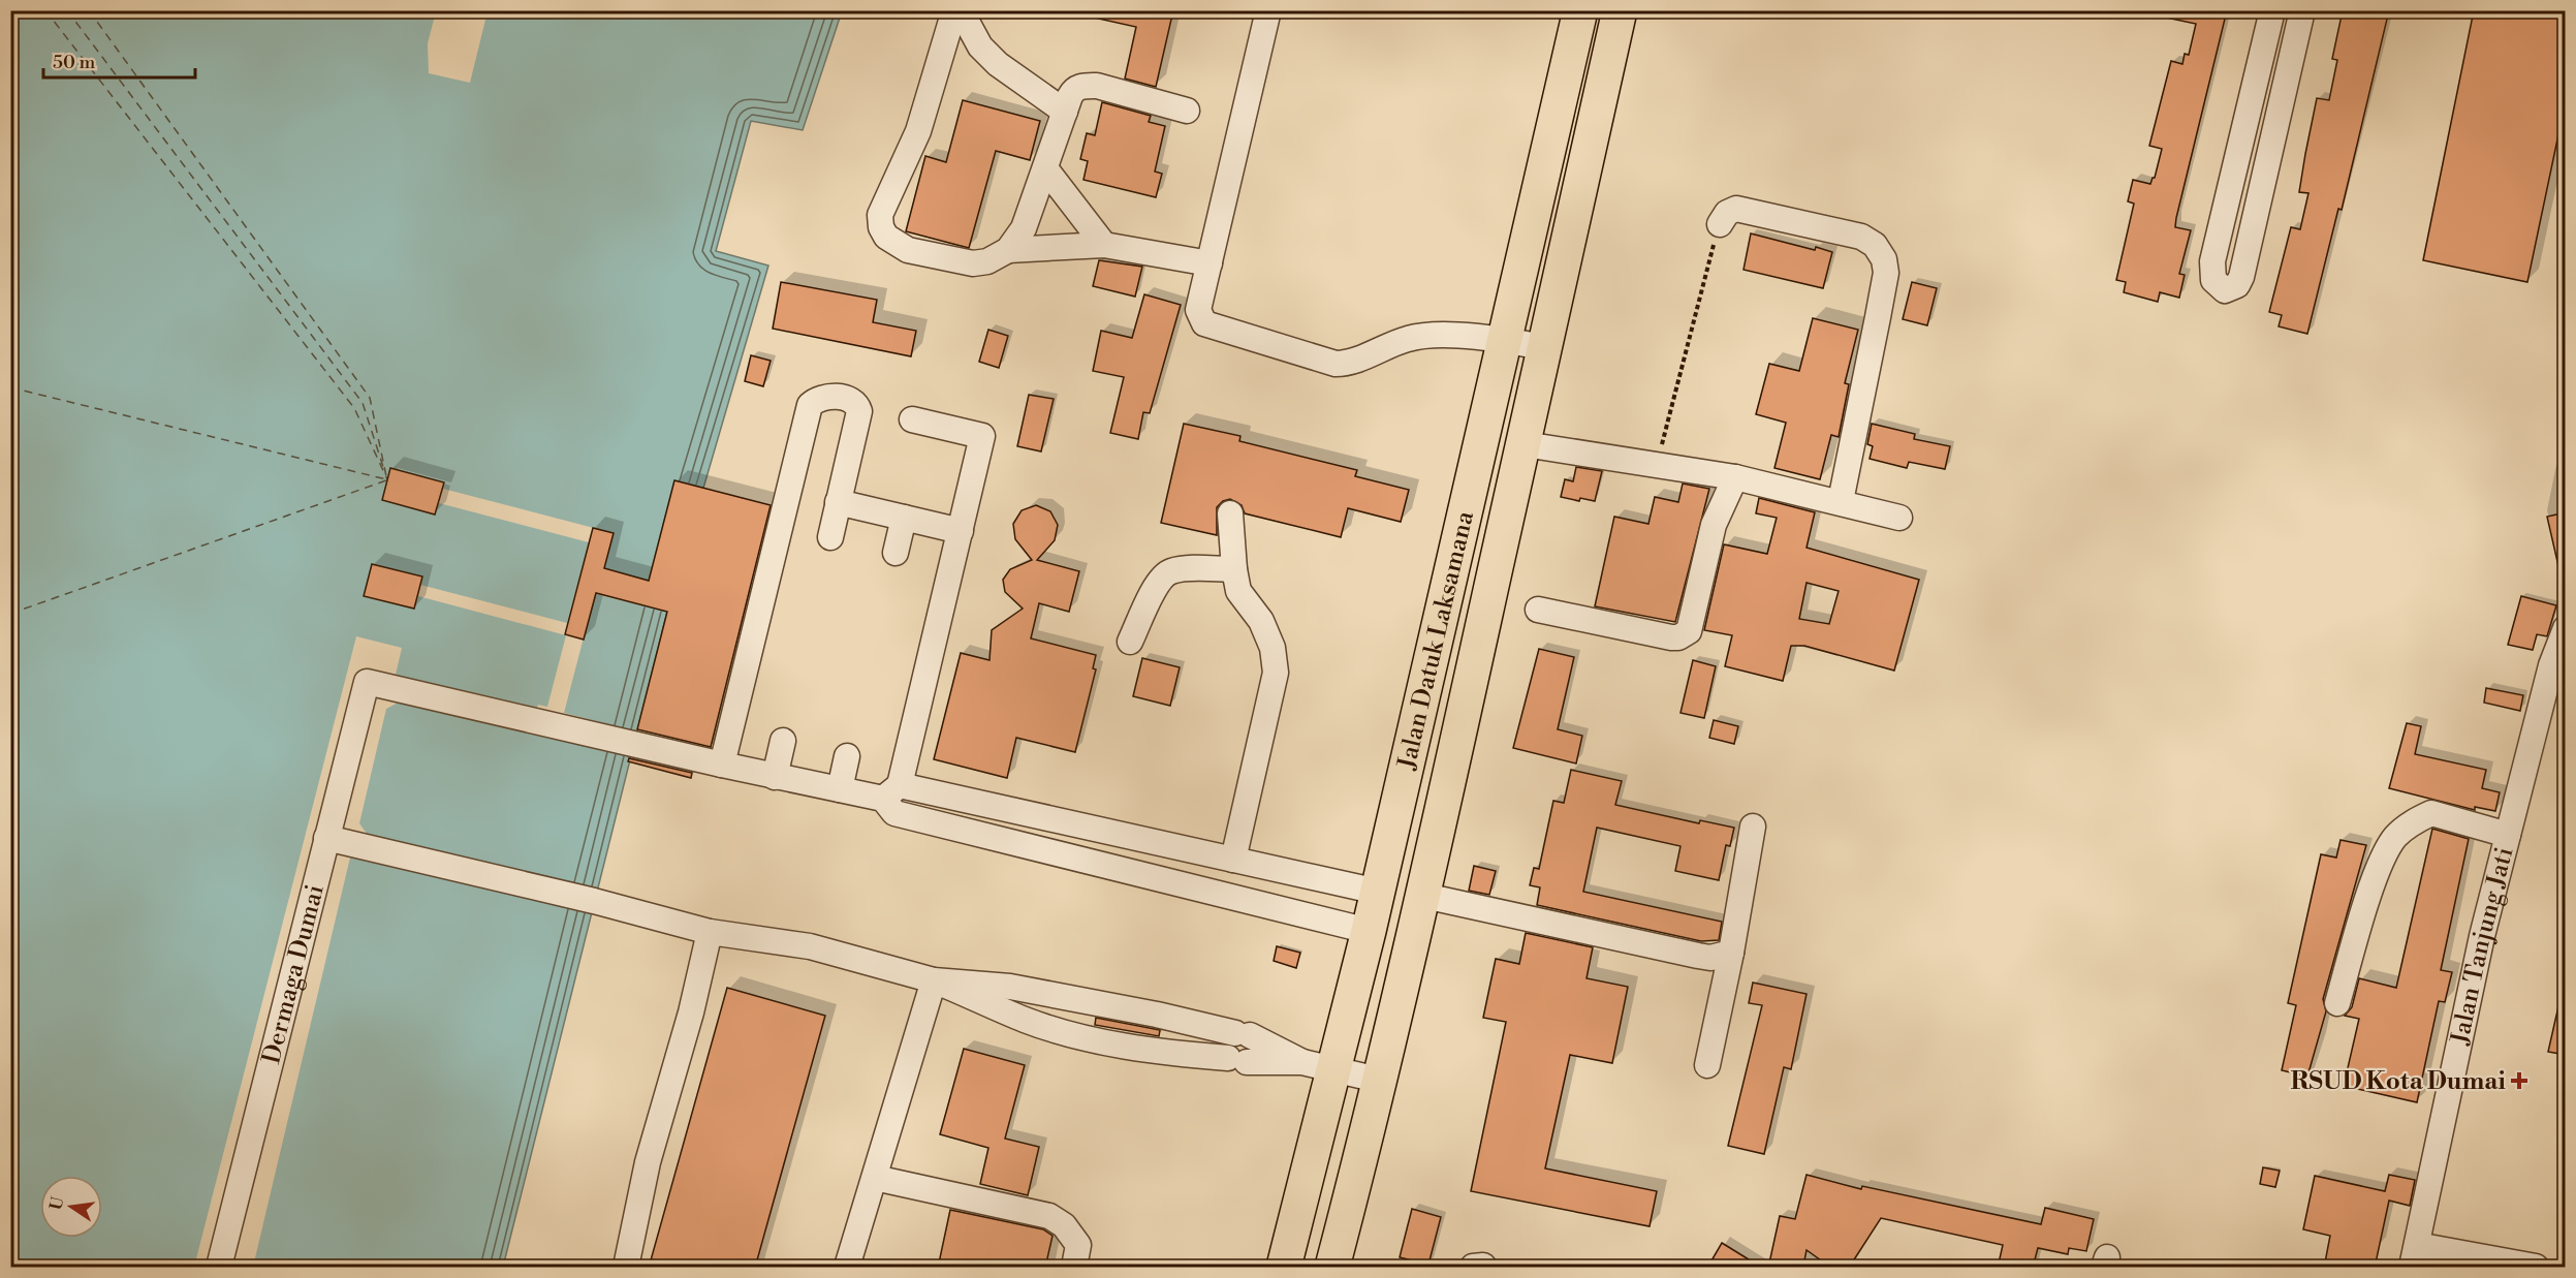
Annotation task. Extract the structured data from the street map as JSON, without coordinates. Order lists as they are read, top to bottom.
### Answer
{
  "streets": {
    "highway": ["Jalan Datuk Laksamana"],
    "street": ["Jalan Tanjung Jati", "Dermaga Dumai"]
  },
  "places": {
    "health": ["RSUD Kota Dumai"]
  },
  "scale_bar": "50 m",
  "north": "left"
}
